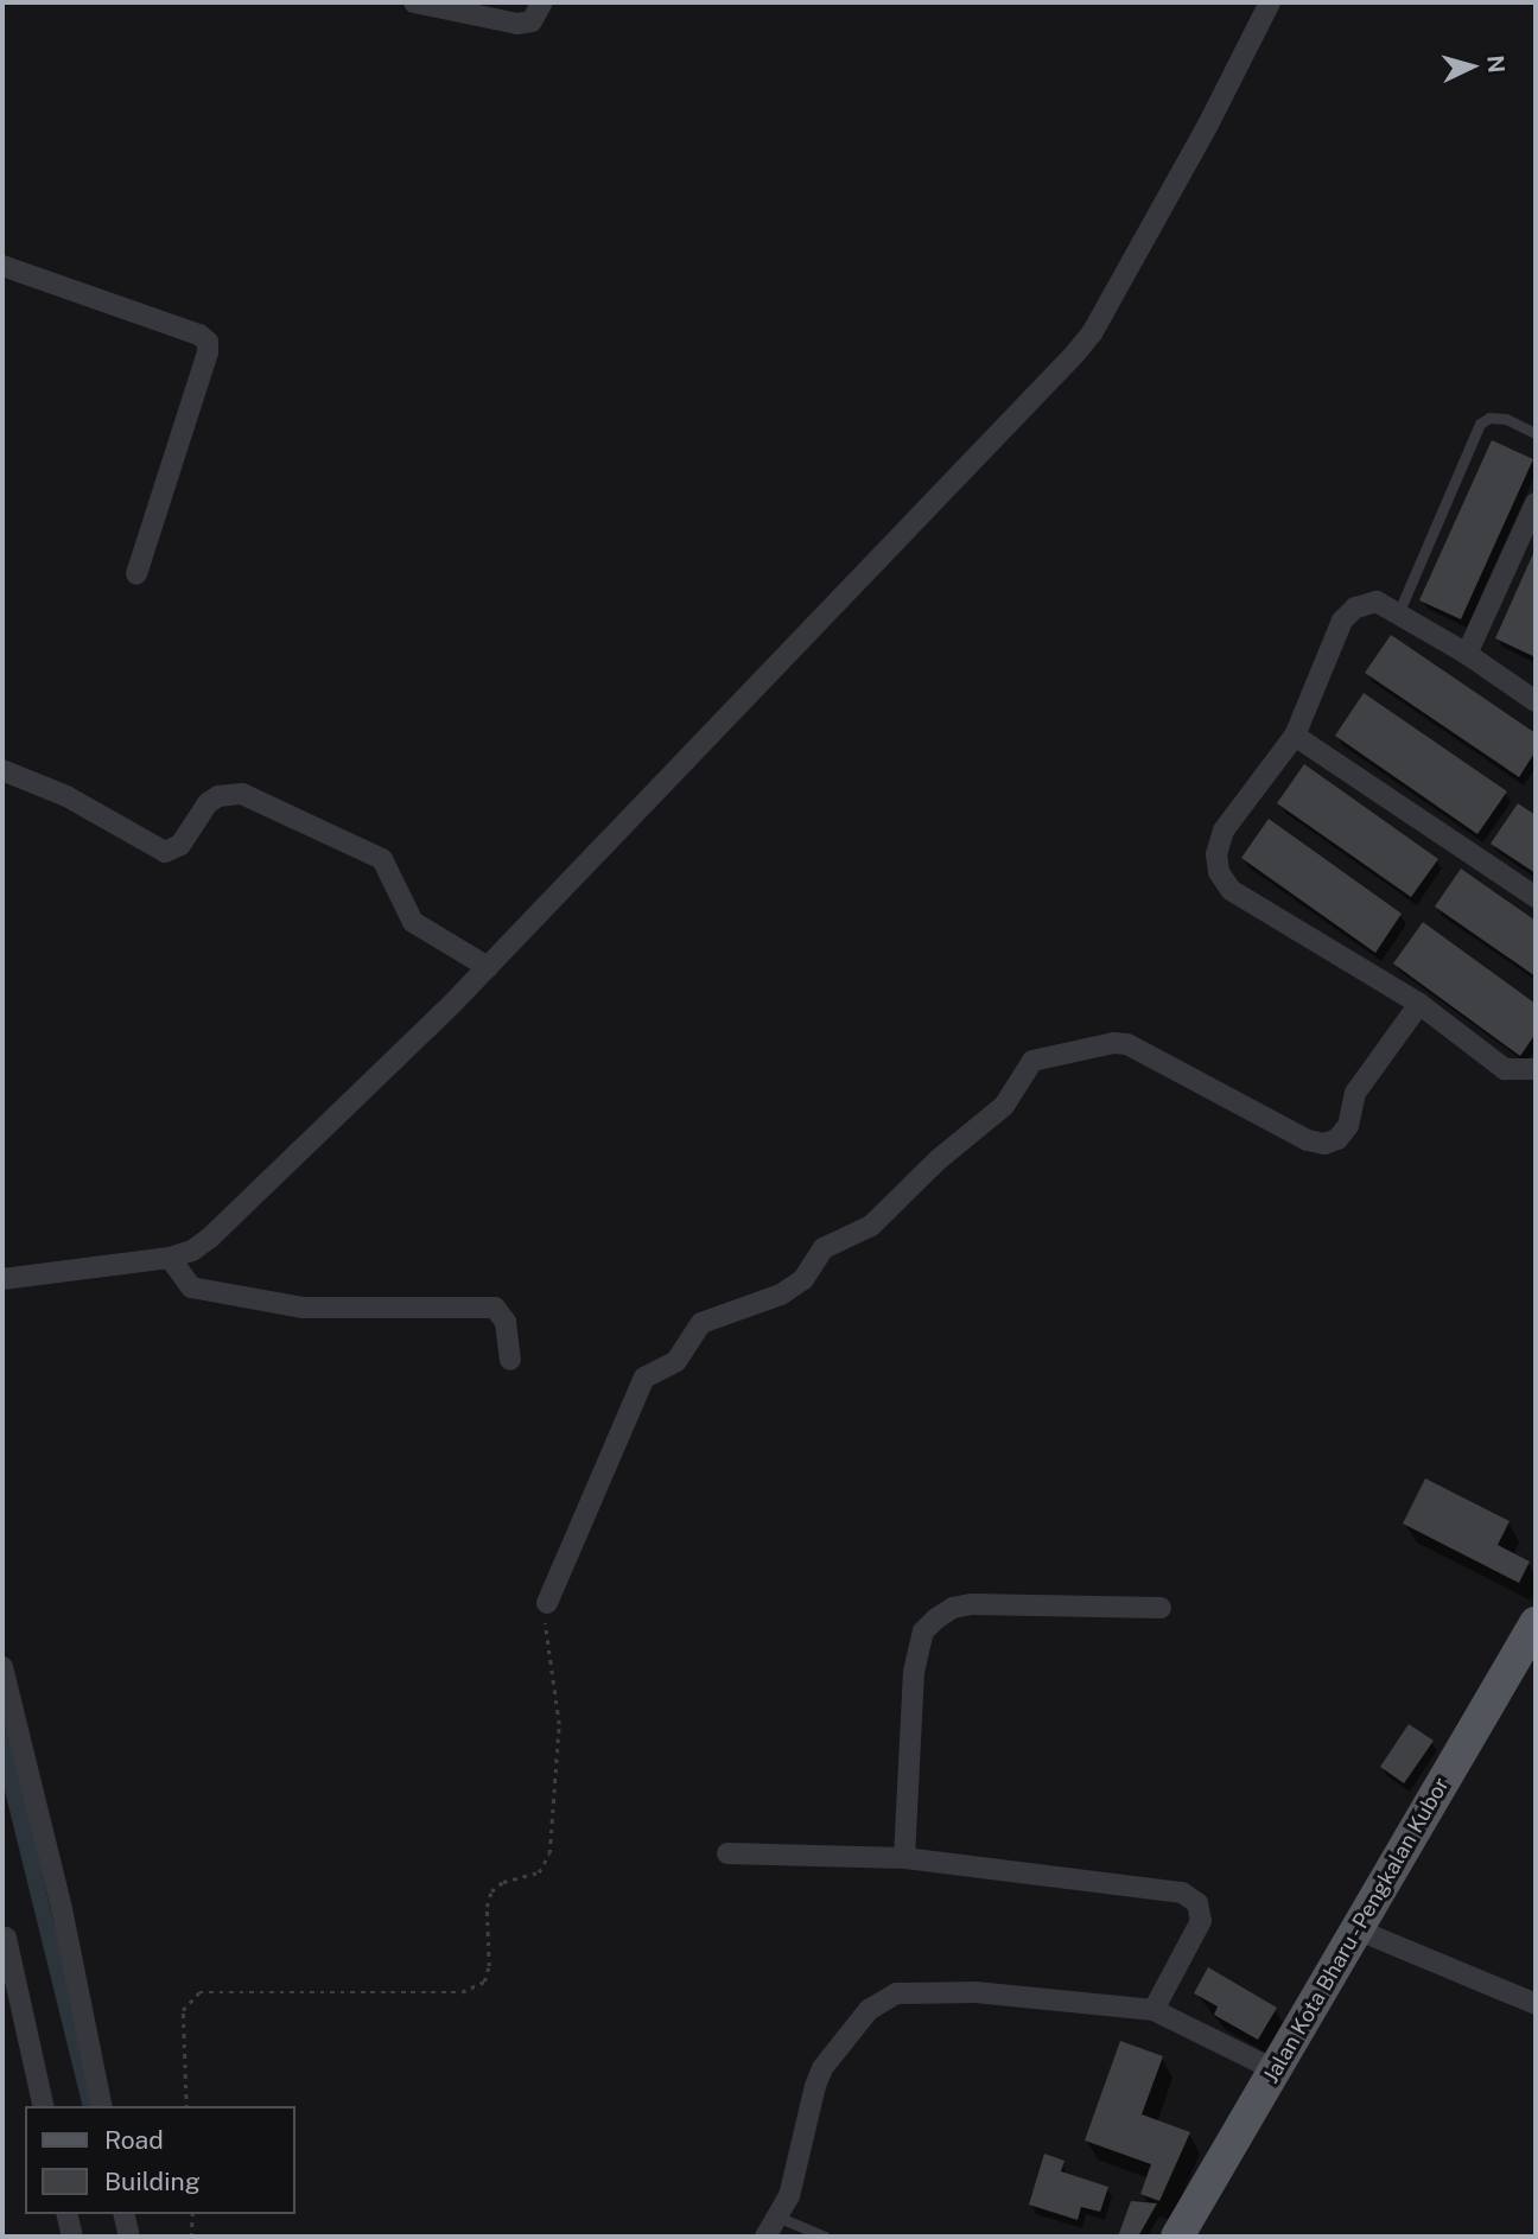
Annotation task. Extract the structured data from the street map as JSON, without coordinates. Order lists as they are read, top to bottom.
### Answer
{
  "streets": {
    "main road": ["Jalan Kota Bharu - Pengkalan Kubor"]
  },
  "legend": ["Road", "Building"],
  "north": "right"
}
